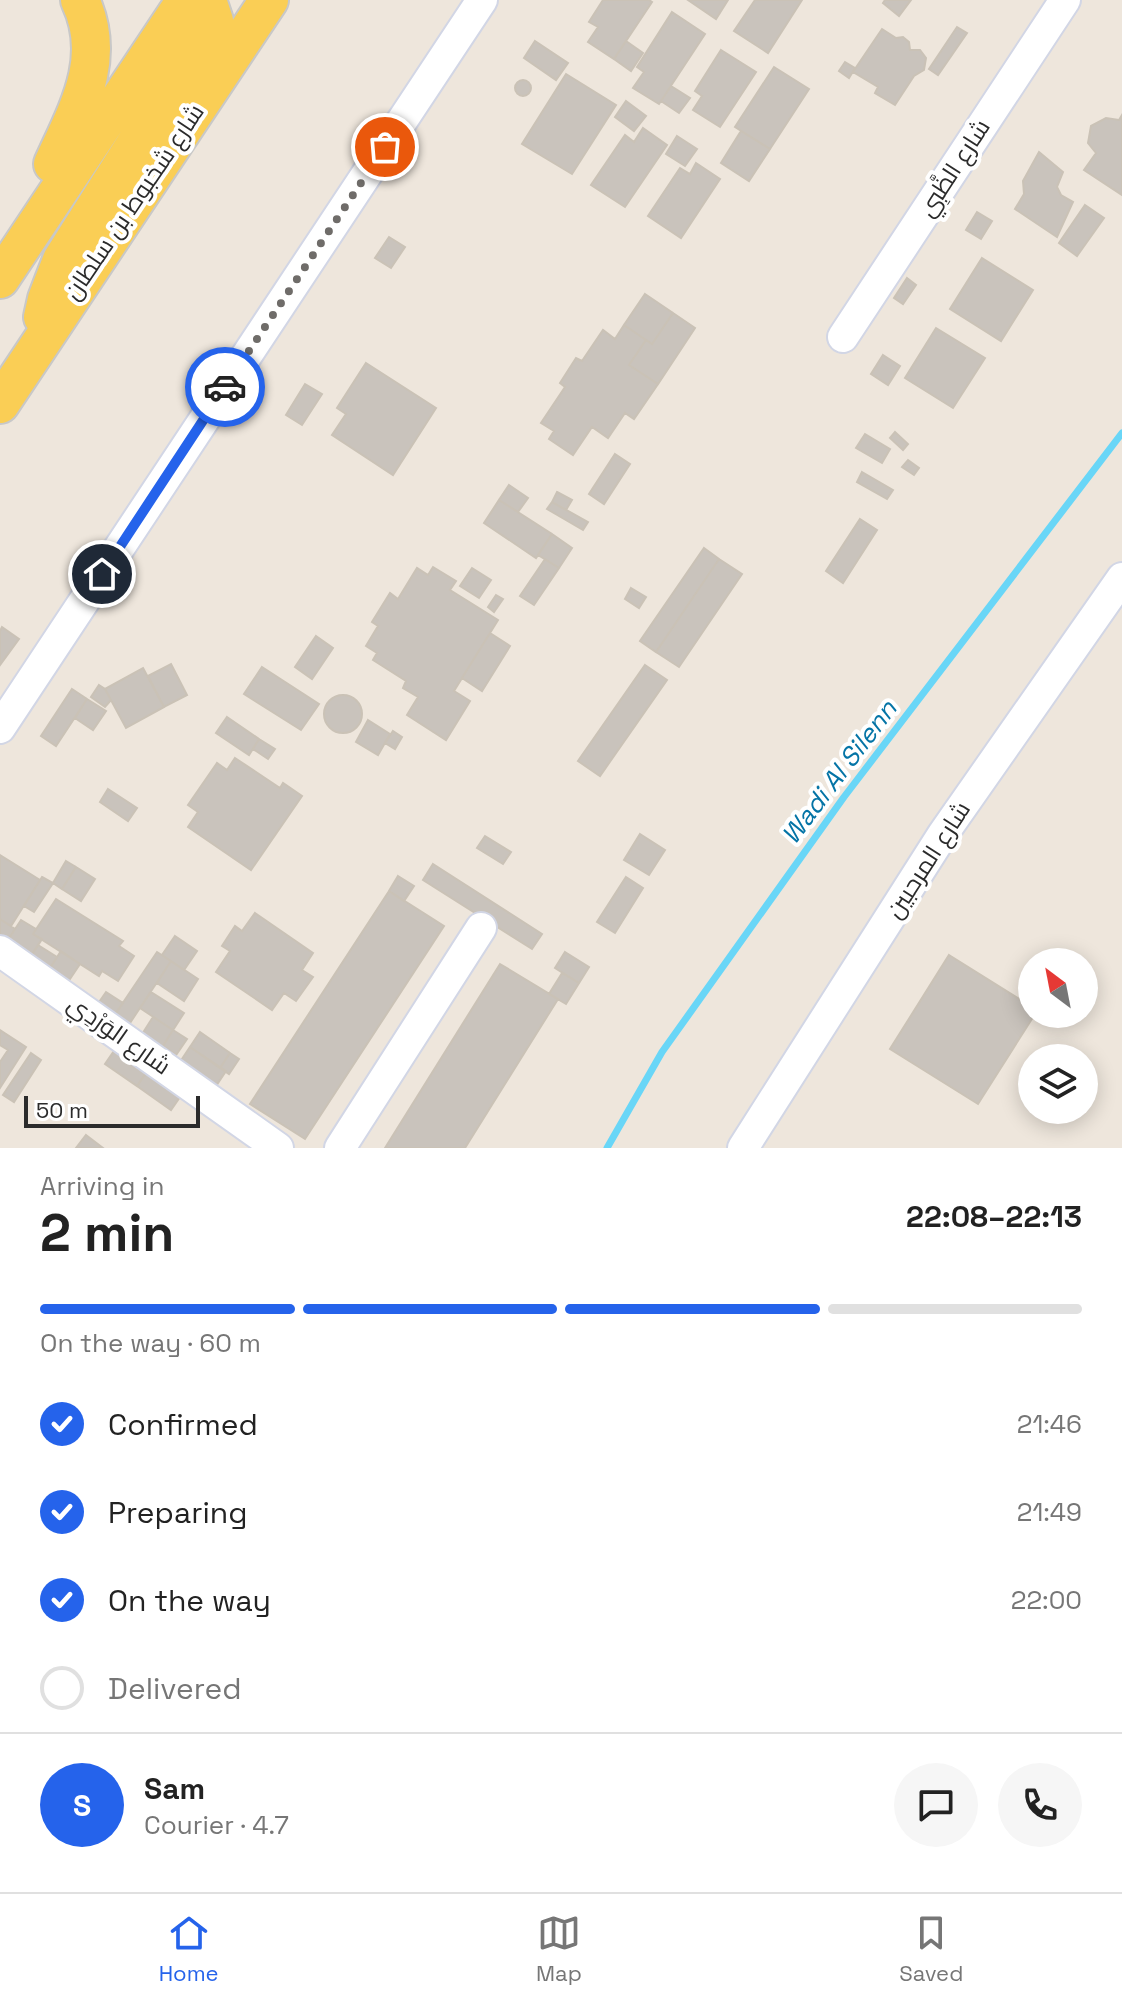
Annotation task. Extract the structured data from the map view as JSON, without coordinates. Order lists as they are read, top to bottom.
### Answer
{
  "streets": {
    "main road": ["شارع شخبوط بن سلطان"],
    "street": ["شارع الظَّبِي", "شارع المرحبين", "شارع الوَرْدِي"]
  },
  "water": ["Wadi Al Silenn"],
  "scale_bar": "50 m",
  "north": "top left",
  "page": {
    "scale": "50 m",
    "heading": ["2 min", "Arriving in", "22:08–22:13"],
    "panel": ["Sam", "Courier · 4.7"],
    "bar": "On the way · 60 m",
    "list": [
      ["Confirmed", "21:46"],
      ["Preparing", "21:49"],
      ["On the way", "22:00"],
      "Delivered"
    ],
    "round": "S",
    "tabs": ["Home", "Map", "Saved"]
  }
}
